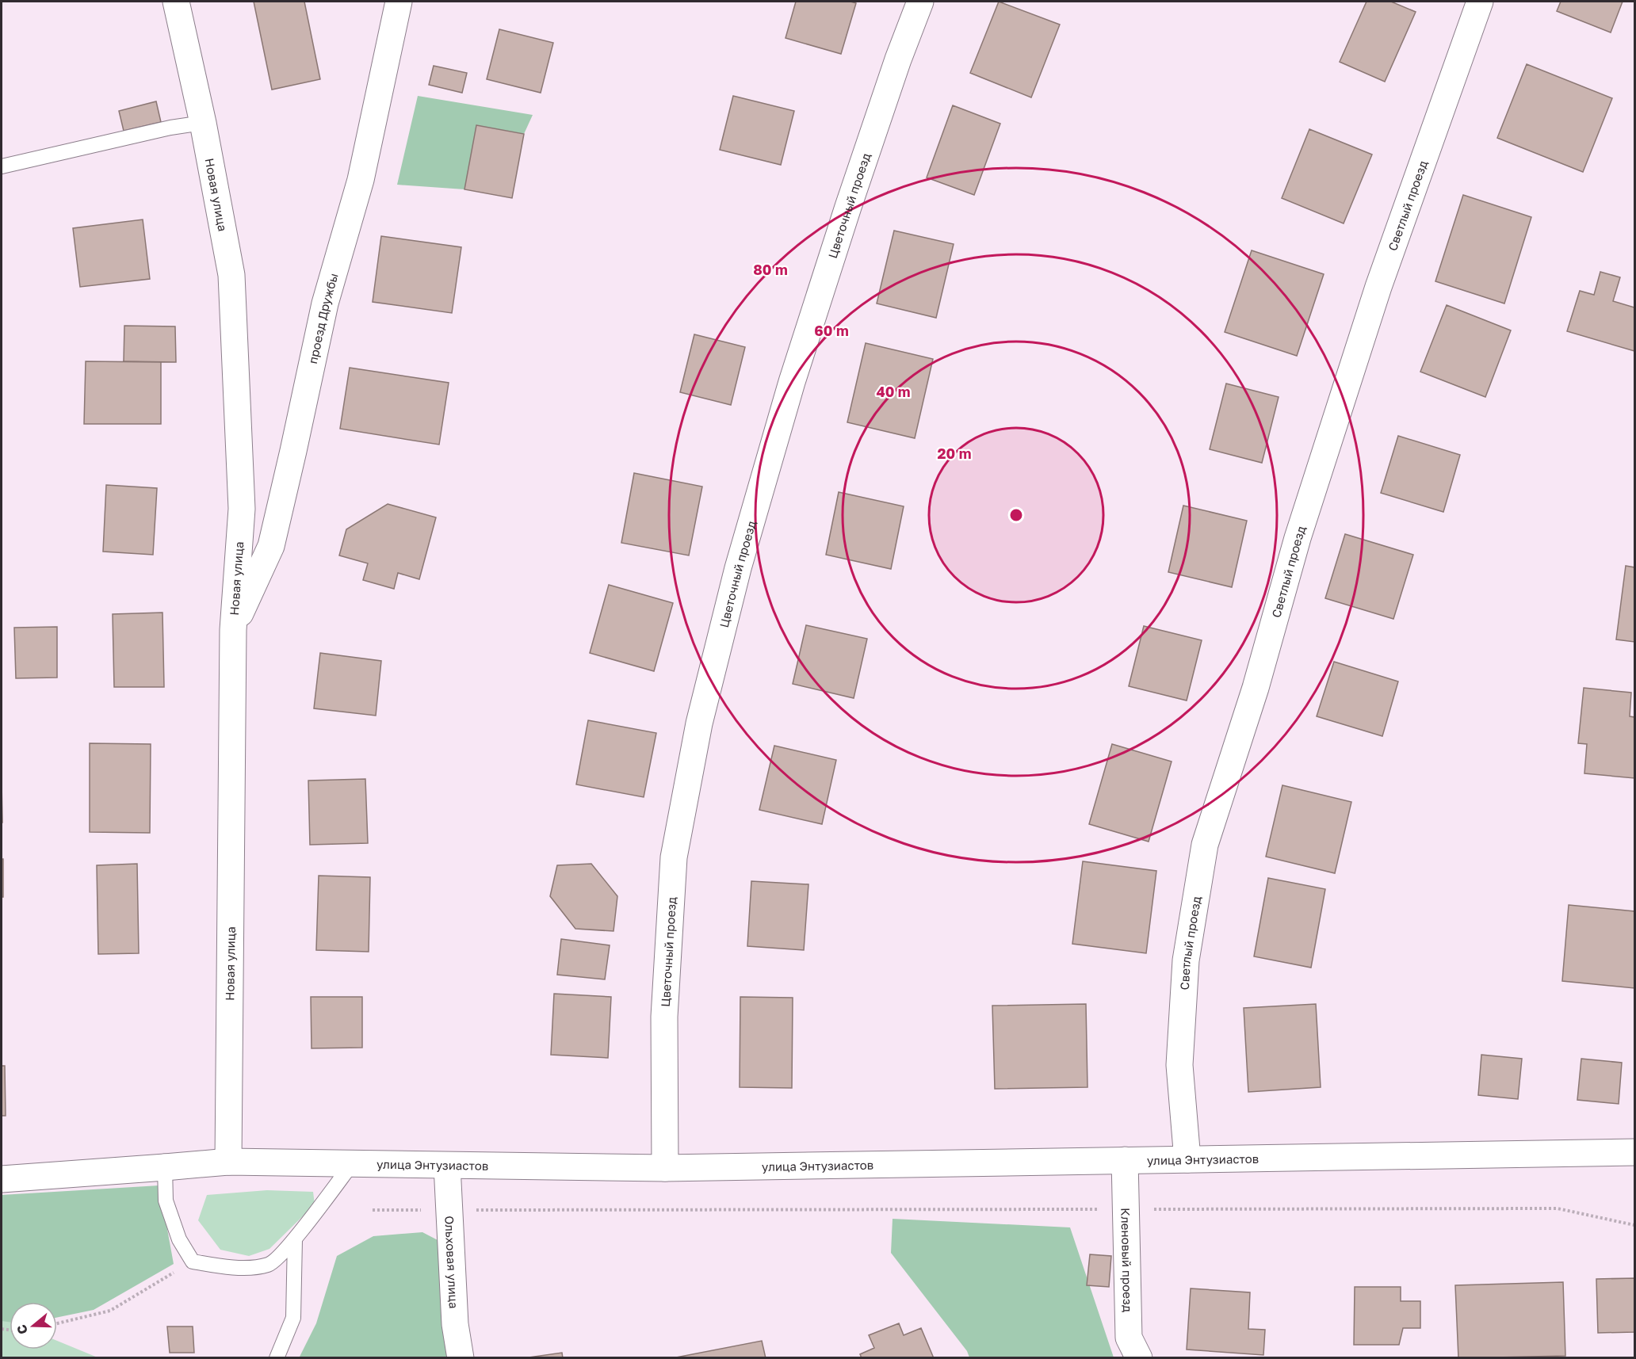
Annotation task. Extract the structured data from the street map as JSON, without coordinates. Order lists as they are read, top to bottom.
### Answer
{
  "streets": {
    "street": [
      "Новая улица",
      "Цветочный проезд",
      "Светлый проезд",
      "проезд Дружбы",
      "улица Энтузиастов",
      "Кленовый проезд",
      "Ольховая улица"
    ]
  },
  "crossings": [
    ["Новая улица", "проезд Дружбы"],
    ["Новая улица", "улица Энтузиастов"],
    ["Цветочный проезд", "улица Энтузиастов"],
    ["Светлый проезд", "улица Энтузиастов"],
    ["улица Энтузиастов", "Кленовый проезд"],
    ["улица Энтузиастов", "Ольховая улица"]
  ],
  "north": "left",
  "rings": [
    "80 m",
    "60 m",
    "40 m",
    "20 m"
  ]
}
